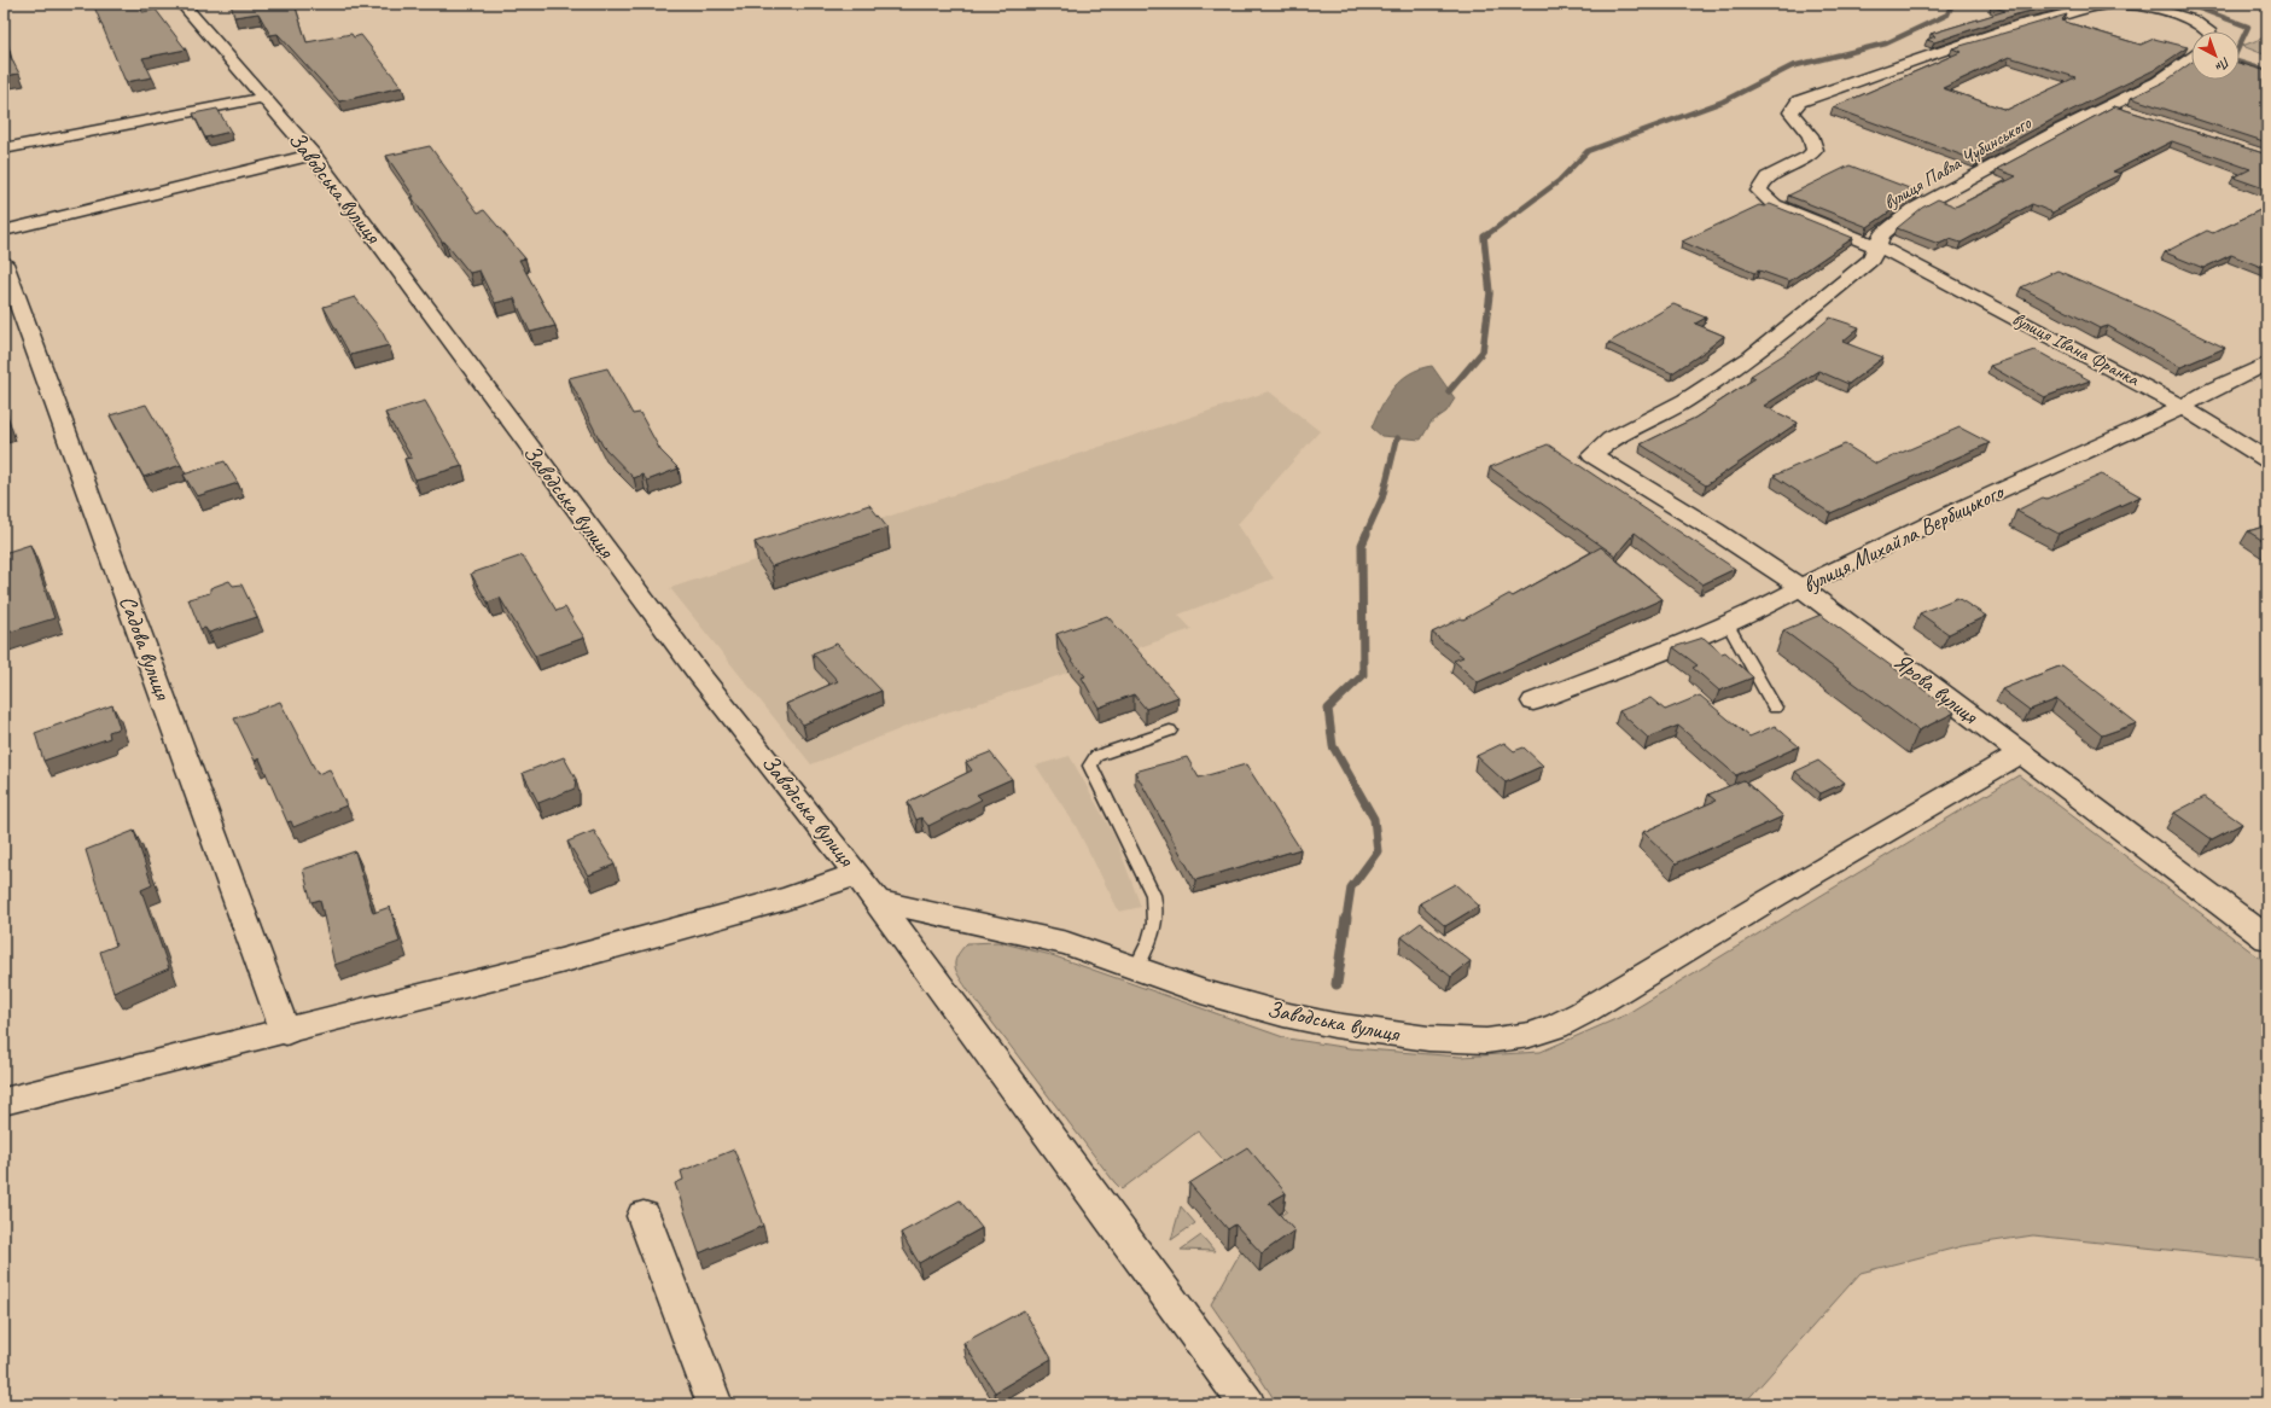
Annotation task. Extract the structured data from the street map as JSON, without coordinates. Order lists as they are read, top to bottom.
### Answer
{
  "streets": {
    "street": [
      "вулиця Павла Чубинського",
      "Заводська вулиця",
      "вулиця Івана Франка",
      "вулиця Михайла Вербицького",
      "Садова вулиця",
      "Ярова вулиця"
    ]
  },
  "crossings": [
    ["вулиця Павла Чубинського", "вулиця Івана Франка"],
    ["вулиця Павла Чубинського", "Ярова вулиця"],
    ["Заводська вулиця", "Ярова вулиця"],
    ["вулиця Івана Франка", "вулиця Михайла Вербицького"],
    ["вулиця Михайла Вербицького", "Ярова вулиця"]
  ],
  "north": "bottom right"
}
